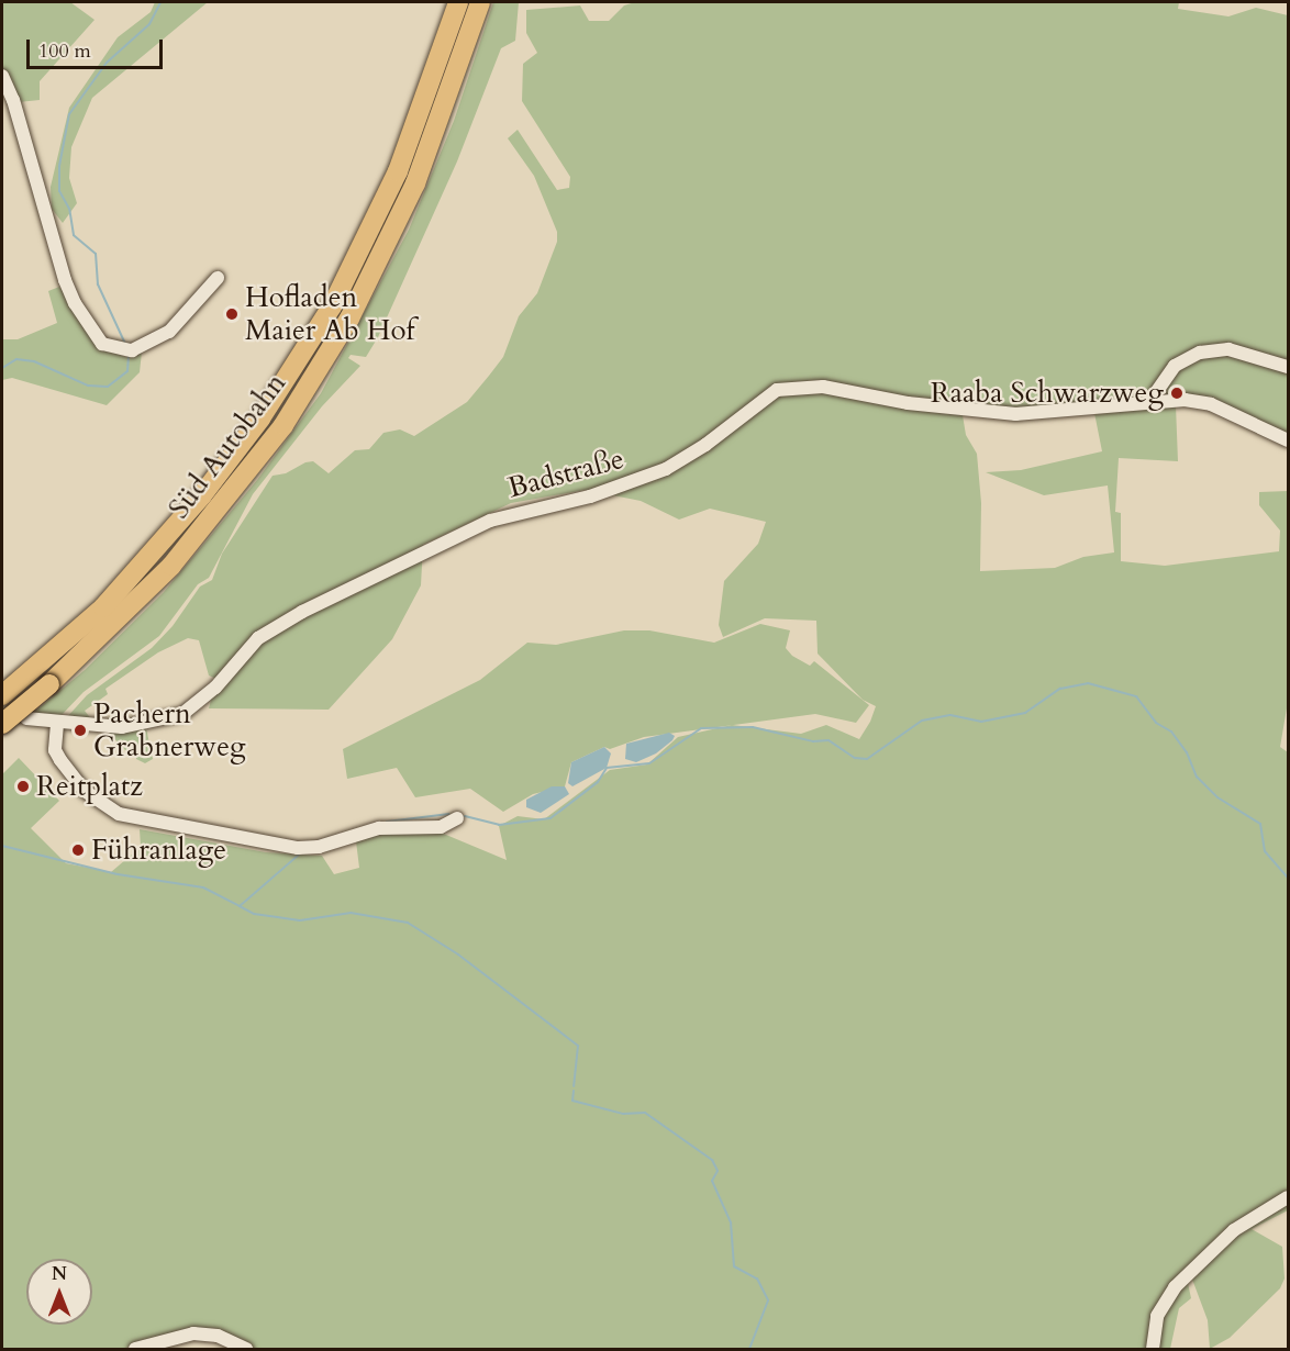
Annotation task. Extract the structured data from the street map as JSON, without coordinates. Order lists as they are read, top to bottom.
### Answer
{
  "streets": {
    "highway": ["Süd Autobahn"],
    "street": ["Badstraße"]
  },
  "places": [
    "Hofladen Maier Ab Hof",
    "Raaba Schwarzweg",
    "Pachern Grabnerweg",
    "Reitplatz",
    "Führanlage"
  ],
  "scale_bar": "100 m",
  "north": "top"
}
